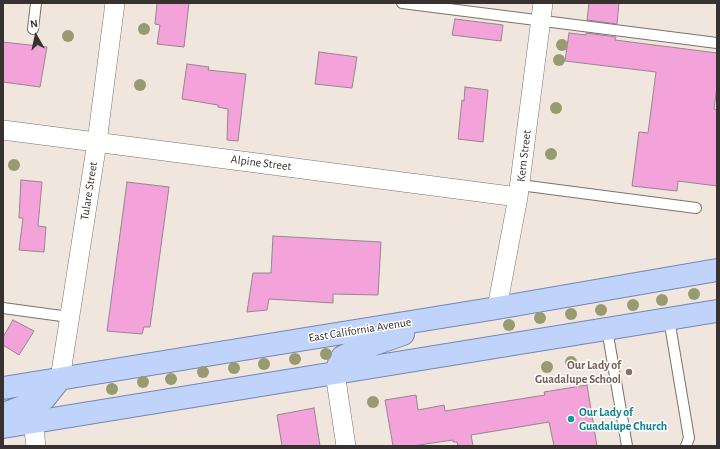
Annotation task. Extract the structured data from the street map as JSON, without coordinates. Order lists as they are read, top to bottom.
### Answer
{
  "streets": {
    "main road": ["East California Avenue"],
    "street": ["Kern Street", "Alpine Street", "Tulare Street"]
  },
  "crossings": [
    ["Kern Street", "Alpine Street"],
    ["Kern Street", "East California Avenue"],
    ["Alpine Street", "Tulare Street"],
    ["Tulare Street", "East California Avenue"]
  ],
  "places": ["Our Lady of Guadalupe School", "Our Lady of Guadalupe Church"],
  "north": "top"
}
